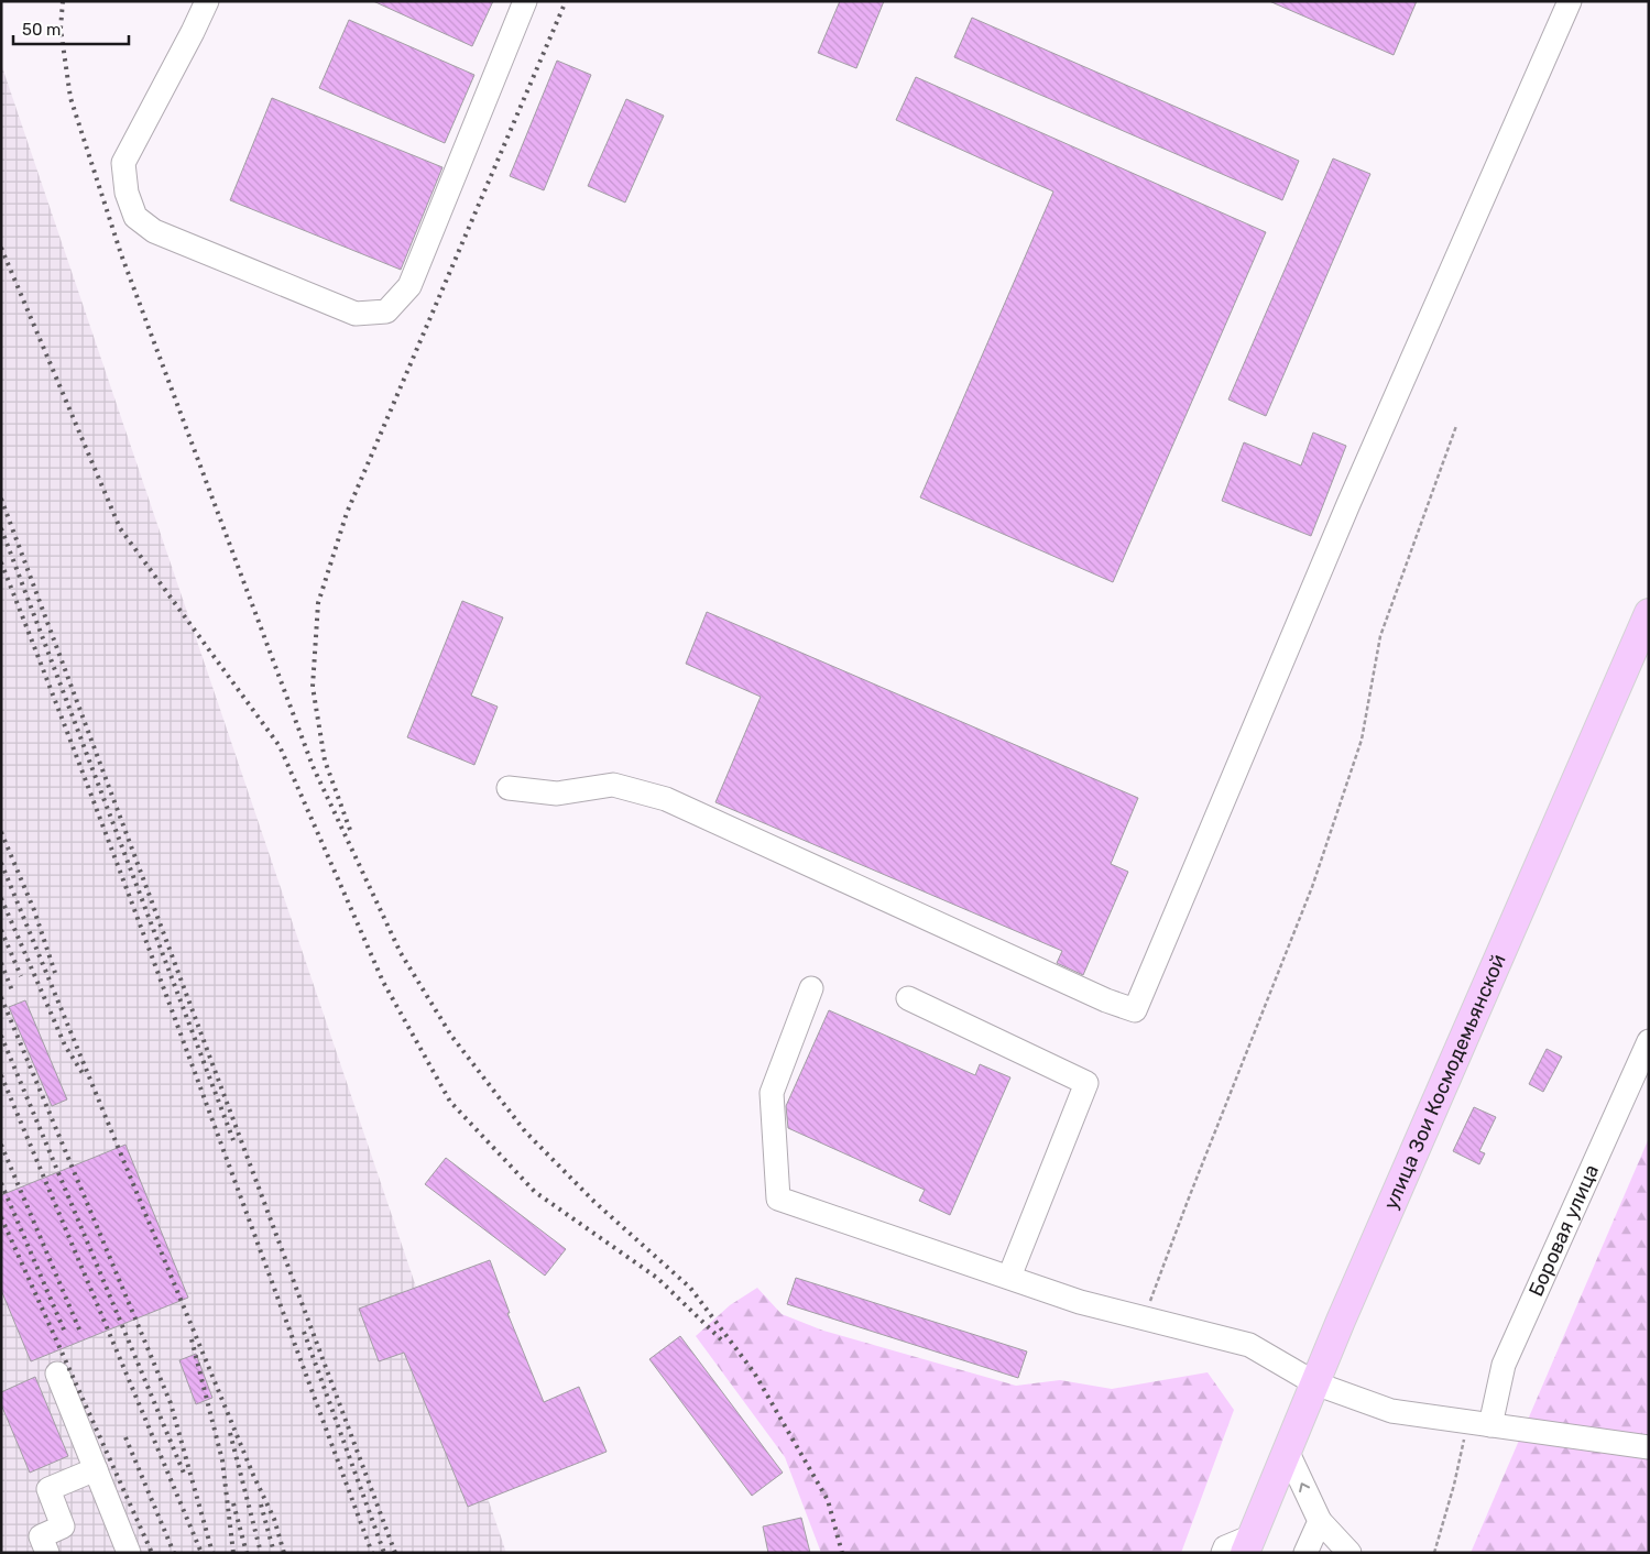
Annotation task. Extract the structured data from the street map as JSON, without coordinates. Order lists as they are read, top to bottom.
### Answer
{
  "streets": {
    "main road": ["улица Зои Космодемьянской"],
    "street": ["Боровая улица"]
  },
  "scale_bar": "50 m"
}
